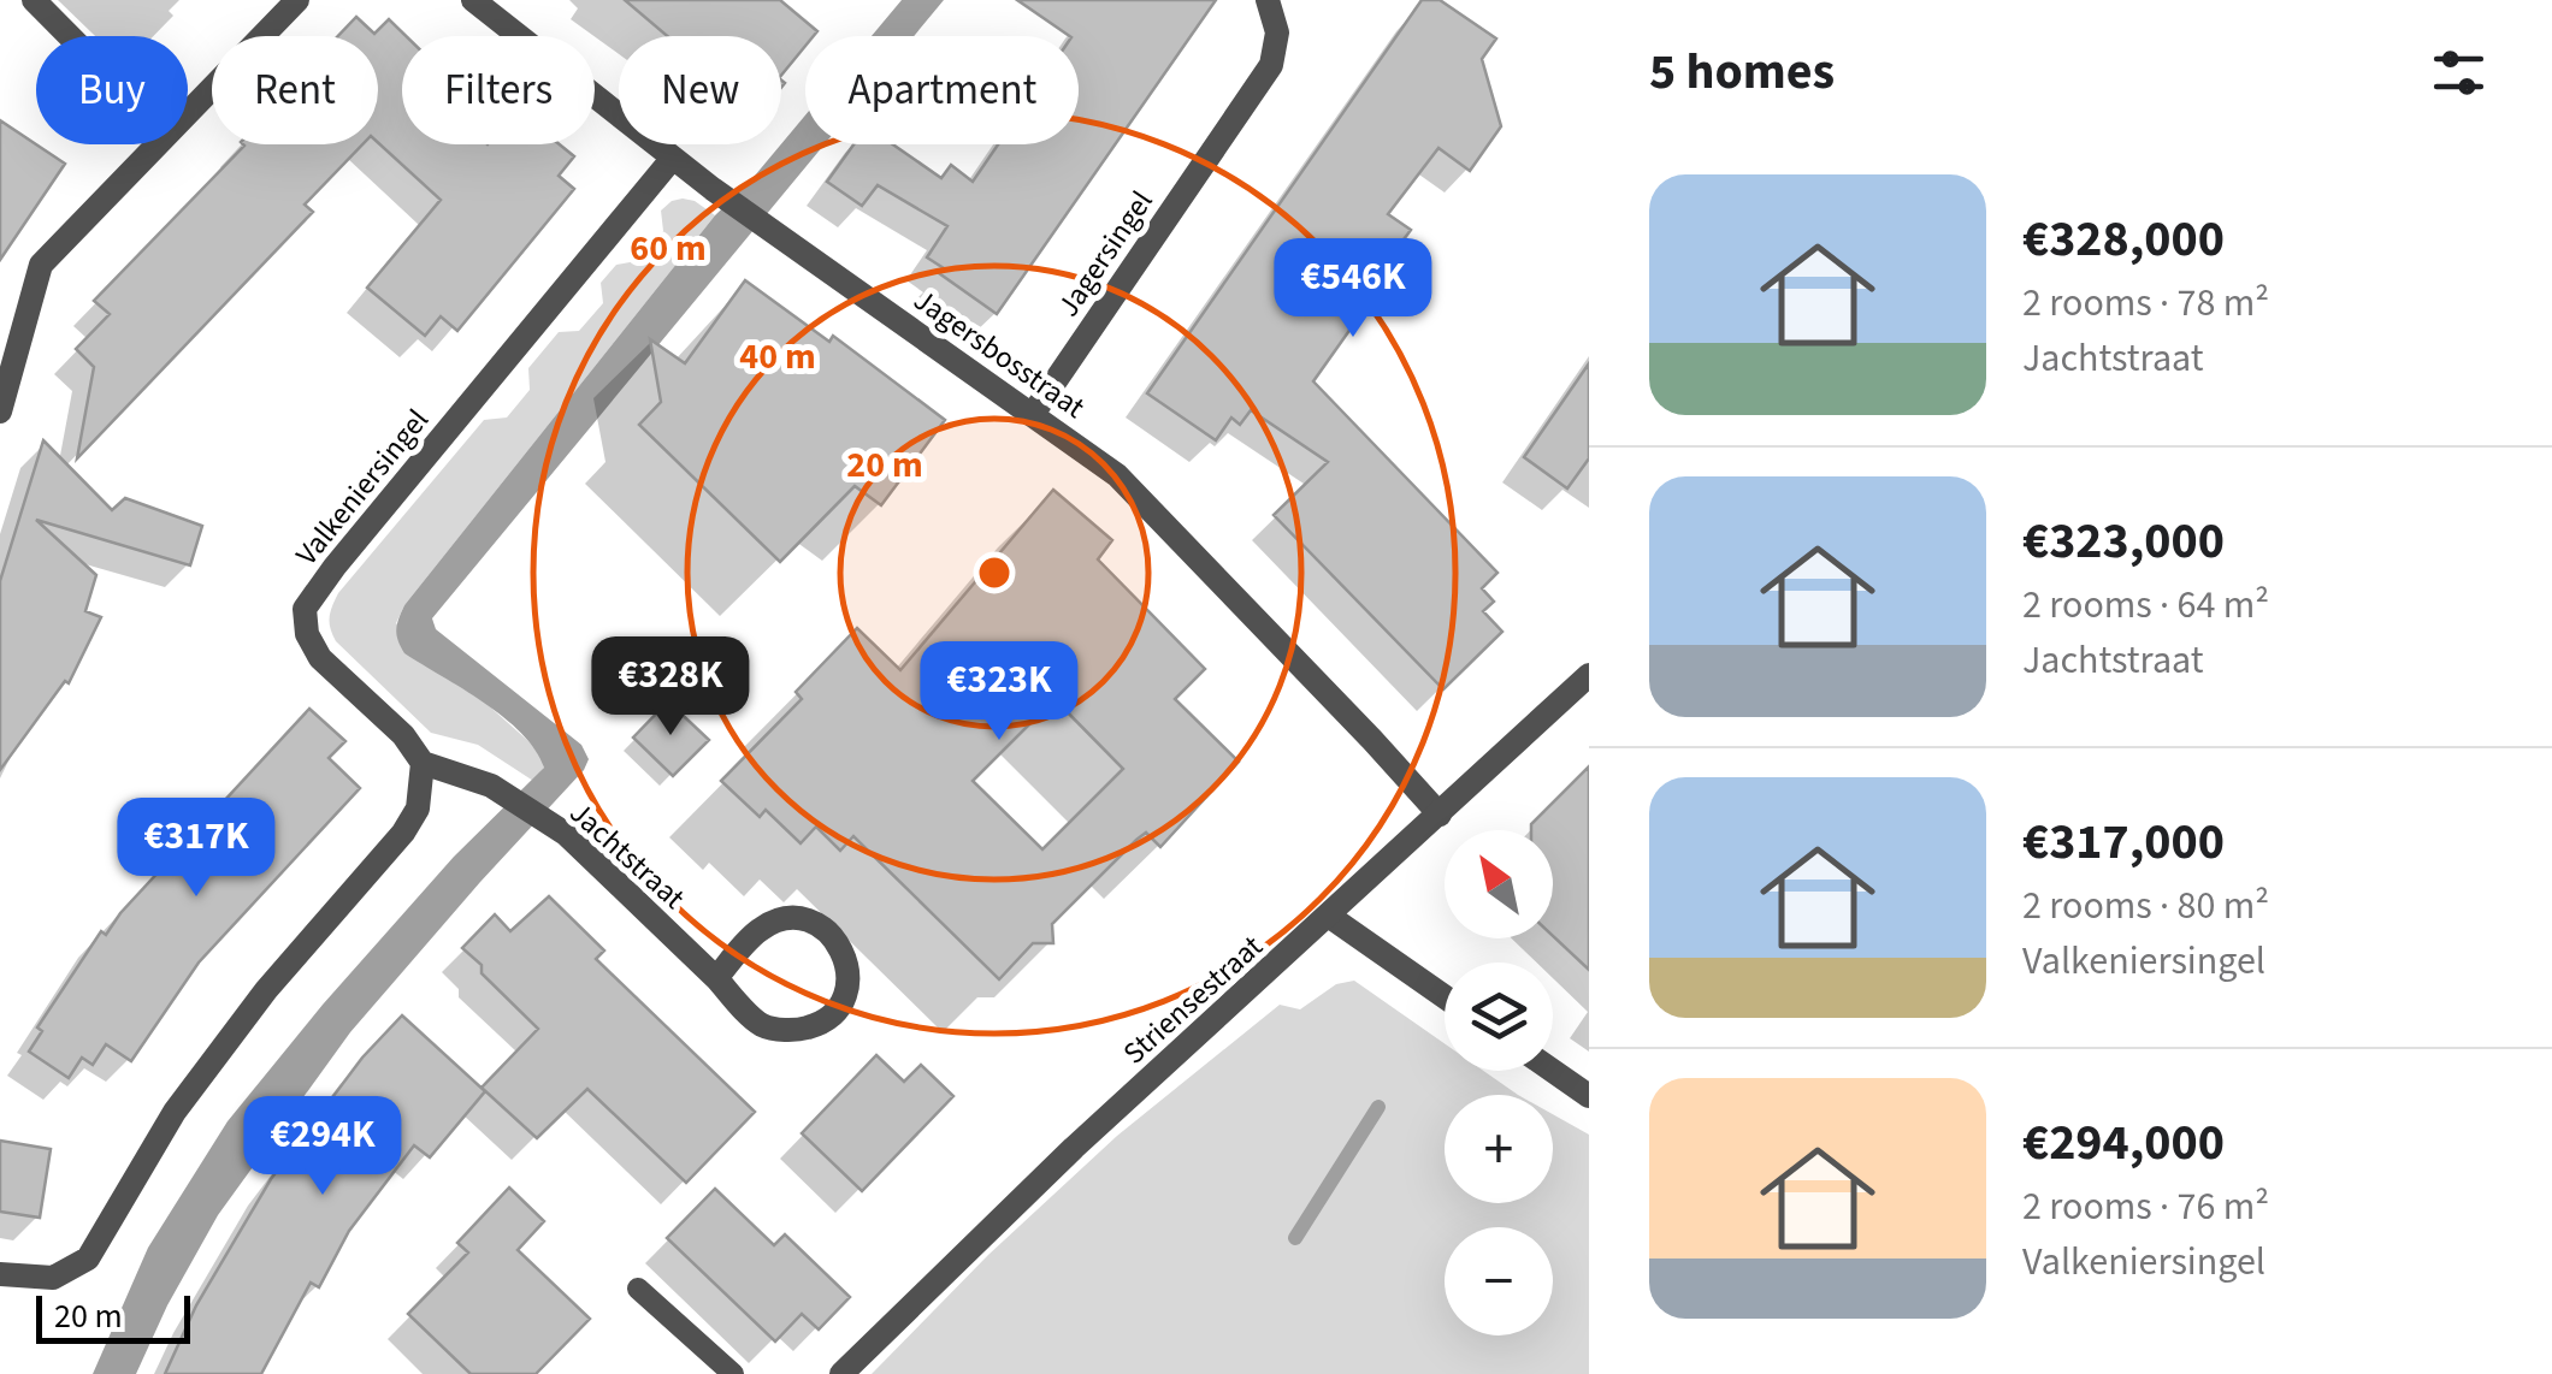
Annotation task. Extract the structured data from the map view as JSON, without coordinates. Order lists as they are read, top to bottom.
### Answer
{
  "streets": {
    "street": [
      "Jagersingel",
      "Jagersbosstraat",
      "Valkeniersingel",
      "Jachtstraat",
      "Striensestraat"
    ]
  },
  "crossings": [
    ["Jagersingel", "Jagersbosstraat"],
    ["Jagersbosstraat", "Valkeniersingel"],
    ["Jagersbosstraat", "Striensestraat"],
    ["Valkeniersingel", "Jachtstraat"]
  ],
  "scale_bar": "20 m",
  "north": "top left",
  "page": {
    "heading": "5 homes",
    "chip": [
      "Buy",
      "Rent",
      "Filters",
      "New",
      "Apartment"
    ],
    "list": [
      {
        "name": "€328,000",
        "note": "2 rooms · 78 m² · Jachtstraat"
      },
      {
        "name": "€323,000",
        "note": "2 rooms · 64 m² · Jachtstraat"
      },
      {
        "name": "€317,000",
        "note": "2 rooms · 80 m² · Valkeniersingel"
      },
      {
        "name": "€294,000",
        "note": "2 rooms · 76 m² · Valkeniersingel"
      }
    ],
    "price": [
      "€546K",
      "€328K",
      "€323K",
      "€317K",
      "€294K"
    ],
    "map_buttons": ["+", "−"],
    "scale": "20 m"
  },
  "rings": ["60 m", "40 m", "20 m"]
}
